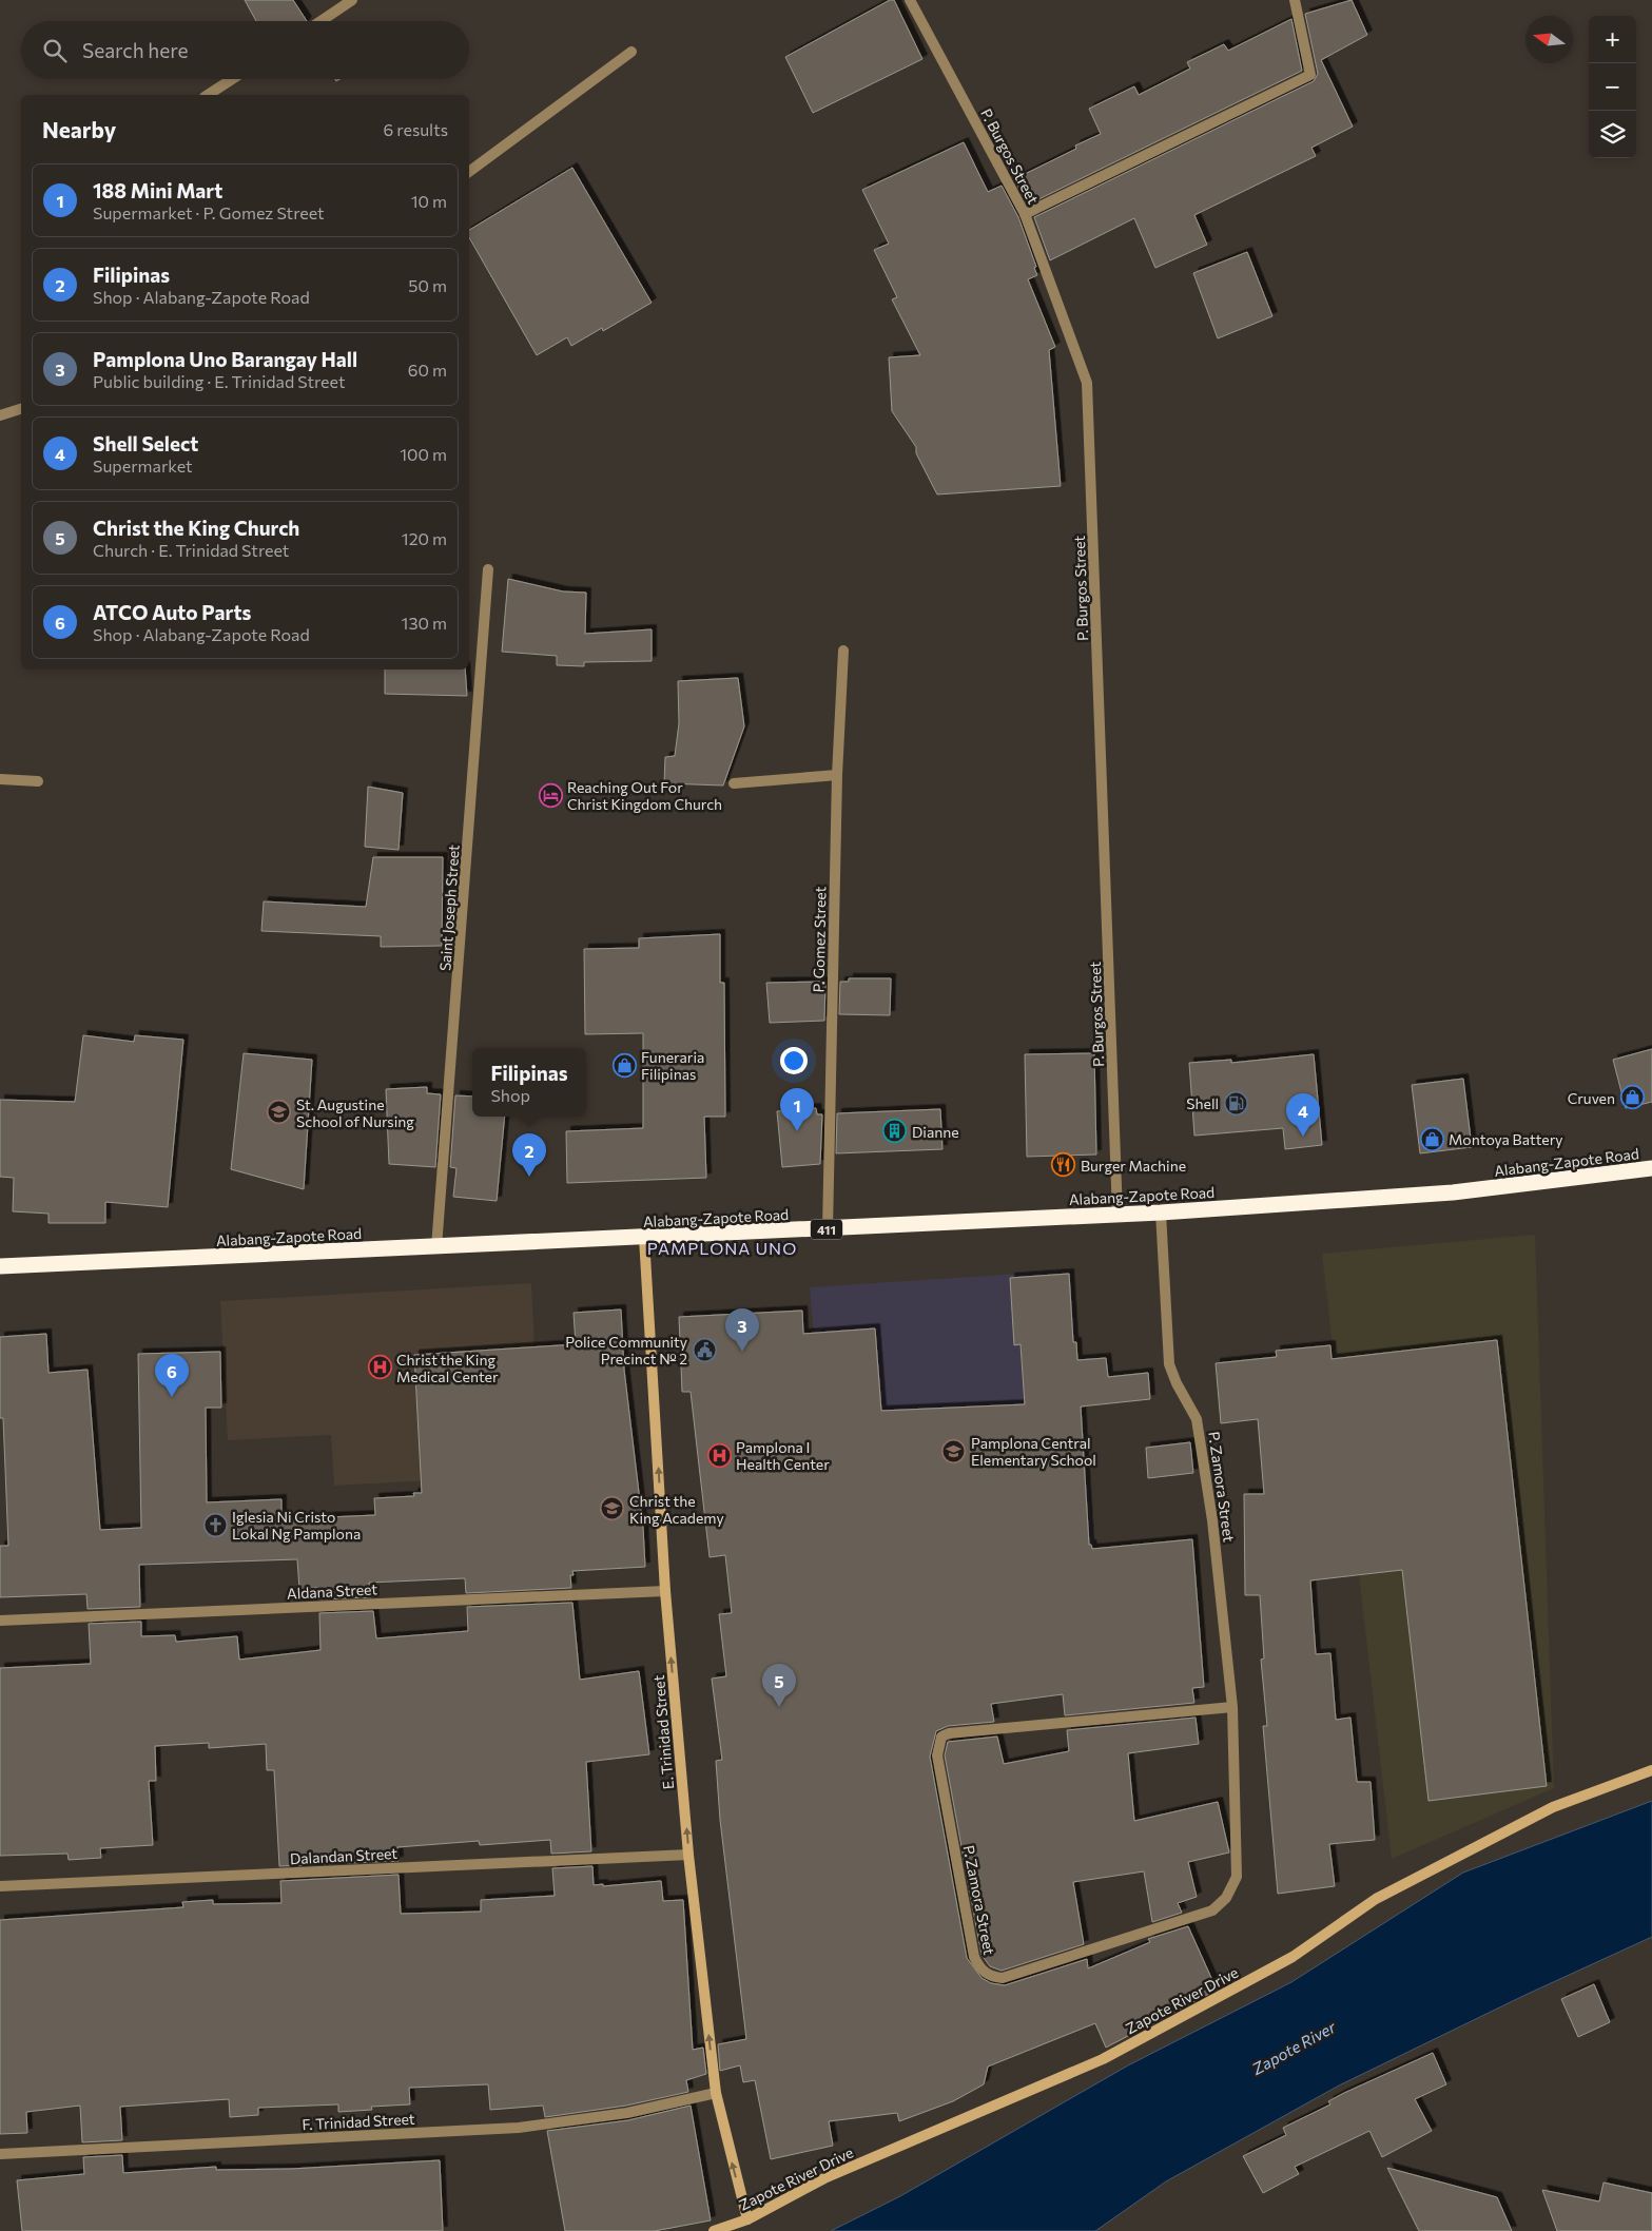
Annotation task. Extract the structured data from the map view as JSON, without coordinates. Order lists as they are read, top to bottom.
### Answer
{
  "streets": {
    "highway": ["Alabang-Zapote Road", "411"],
    "main road": ["E. Trinidad Street", "Zapote River Drive"],
    "street": [
      "P. Burgos Street",
      "Saint Joseph Street",
      "P. Gomez Street",
      "P. Zamora Street",
      "Aldana Street",
      "Dalandan Street",
      "F. Trinidad Street"
    ]
  },
  "crossings": [
    ["P. Burgos Street", "Alabang-Zapote Road"],
    ["Saint Joseph Street", "Alabang-Zapote Road"],
    ["P. Gomez Street", "Alabang-Zapote Road"],
    ["Alabang-Zapote Road", "P. Zamora Street"],
    ["Alabang-Zapote Road", "E. Trinidad Street"],
    ["Aldana Street", "E. Trinidad Street"],
    ["E. Trinidad Street", "Dalandan Street"],
    ["E. Trinidad Street", "Zapote River Drive"],
    ["E. Trinidad Street", "F. Trinidad Street"]
  ],
  "one_way": ["E. Trinidad Street"],
  "districts": ["PAMPLONA UNO"],
  "water": ["Zapote River"],
  "places": {
    "hotel": ["Reaching Out For Christ Kingdom Church"],
    "shop": ["Funeraria Filipinas", "Cruven", "Montoya Battery"],
    "fuel station": ["Shell"],
    "school or university": ["St. Augustine School of Nursing", "Pamplona Central Elementary School", "Christ the King Academy"],
    "building": ["Dianne"],
    "restaurant": ["Burger Machine"],
    "public building": ["Police Community Precinct № 2"],
    "hospital": ["Christ the King Medical Center", "Pamplona I Health Center"],
    "church": ["Iglesia Ni Cristo Lokal Ng Pamplona"]
  },
  "north": "left",
  "page": {
    "map_buttons": ["+", "−"],
    "search": "Search here",
    "heading": ["Nearby", "6 results"],
    "list": [
      {
        "mark": "1",
        "name": "188 Mini Mart",
        "note": "Supermarket · P. Gomez Street",
        "value": "10 m"
      },
      {
        "mark": "2",
        "name": "Filipinas",
        "note": "Shop · Alabang-Zapote Road",
        "value": "50 m"
      },
      {
        "mark": "3",
        "name": "Pamplona Uno Barangay Hall",
        "note": "Public building · E. Trinidad Street",
        "value": "60 m"
      },
      {
        "mark": "4",
        "name": "Shell Select",
        "note": "Supermarket",
        "value": "100 m"
      },
      {
        "mark": "5",
        "name": "Christ the King Church",
        "note": "Church · E. Trinidad Street",
        "value": "120 m"
      },
      {
        "mark": "6",
        "name": "ATCO Auto Parts",
        "note": "Shop · Alabang-Zapote Road",
        "value": "130 m"
      }
    ],
    "popup": ["Filipinas", "Shop"],
    "pins": [
      "1",
      "4",
      "2",
      "3",
      "6",
      "5"
    ]
  }
}
